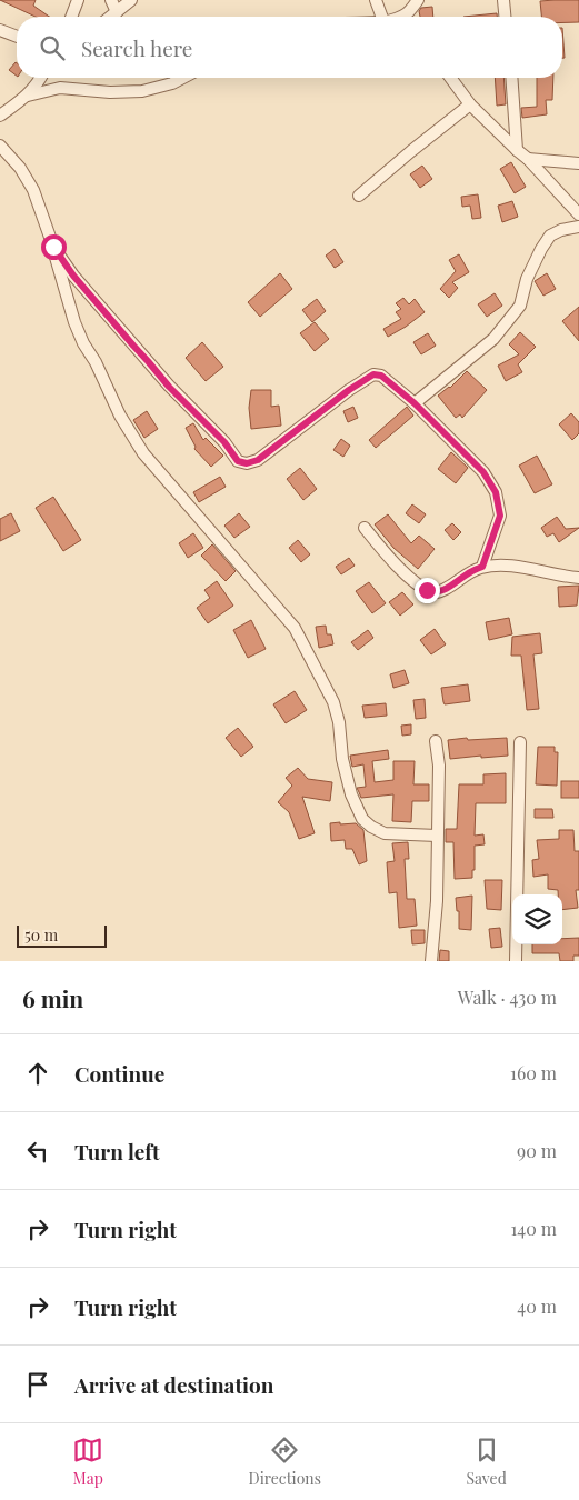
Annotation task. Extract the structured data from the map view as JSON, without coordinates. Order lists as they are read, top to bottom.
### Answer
{
  "scale_bar": "50 m",
  "page": {
    "search": "Search here",
    "scale": "50 m",
    "heading": ["6 min", "Walk · 430 m"],
    "list": [
      ["Continue", "160 m"],
      ["Turn left", "90 m"],
      ["Turn right", "140 m"],
      ["Turn right", "40 m"],
      "Arrive at destination"
    ],
    "nav": ["Map", "Directions", "Saved"]
  }
}
